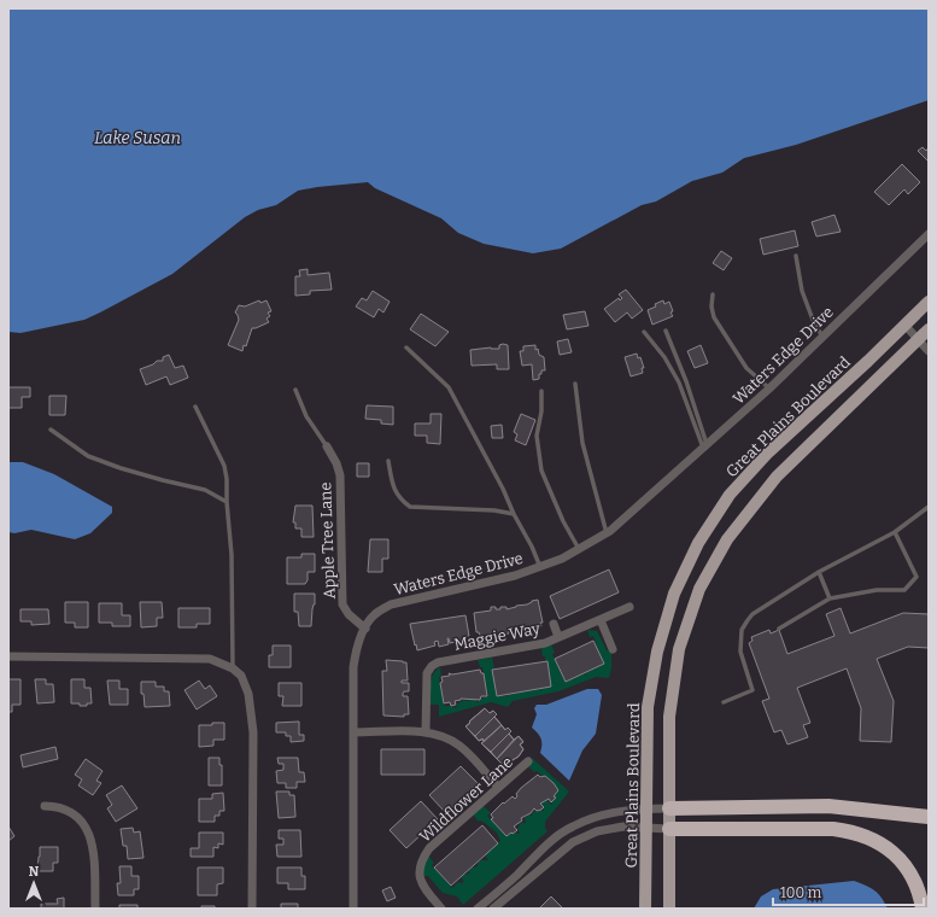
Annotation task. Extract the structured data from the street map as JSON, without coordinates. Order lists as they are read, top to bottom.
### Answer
{
  "streets": {
    "main road": ["Great Plains Boulevard"],
    "street": [
      "Waters Edge Drive",
      "Apple Tree Lane",
      "Maggie Way",
      "Wildflower Lane"
    ]
  },
  "crossings": [
    ["Waters Edge Drive", "Apple Tree Lane"]
  ],
  "water": ["Lake Susan"],
  "scale_bar": "100 m",
  "north": "top"
}
